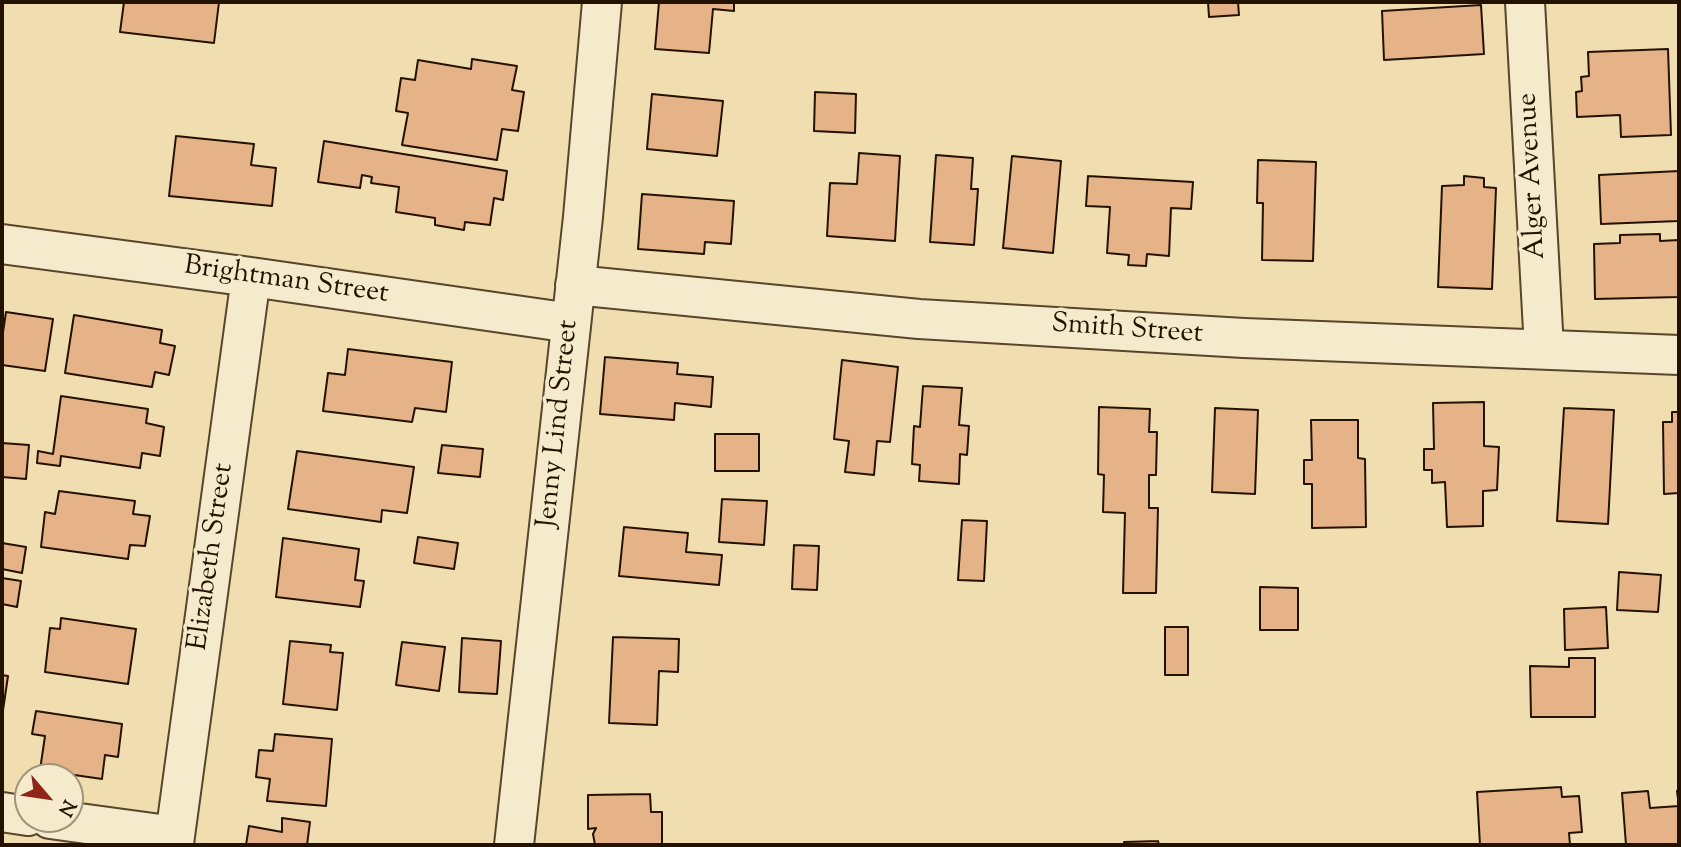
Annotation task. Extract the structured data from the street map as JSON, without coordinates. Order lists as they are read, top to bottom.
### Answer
{
  "streets": {
    "street": [
      "Alger Avenue",
      "Brightman Street",
      "Smith Street",
      "Jenny Lind Street",
      "Elizabeth Street"
    ]
  },
  "crossings": [
    ["Alger Avenue", "Smith Street"],
    ["Brightman Street", "Jenny Lind Street"],
    ["Brightman Street", "Elizabeth Street"],
    ["Smith Street", "Jenny Lind Street"]
  ],
  "north": "bottom right"
}
